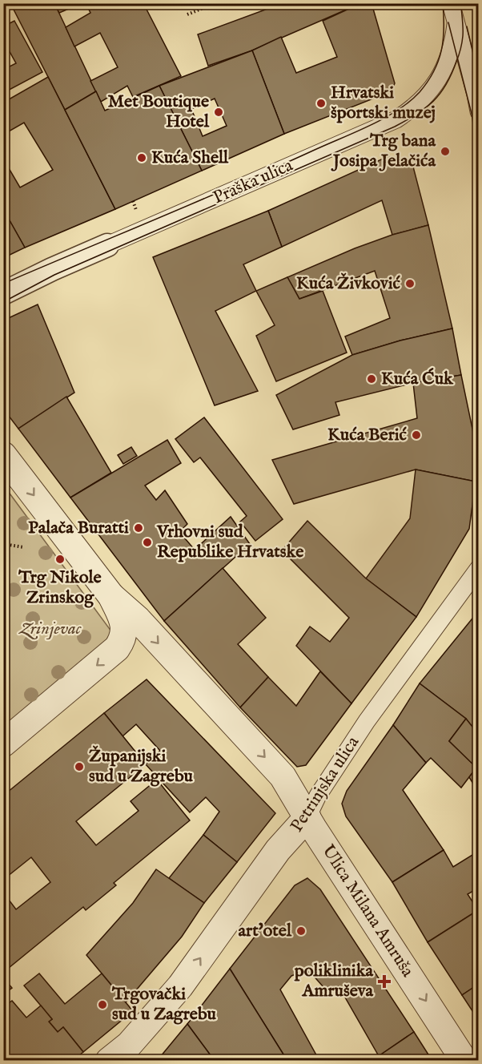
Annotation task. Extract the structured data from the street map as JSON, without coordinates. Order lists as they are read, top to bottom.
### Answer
{
  "streets": {
    "street": ["Praška ulica", "Petrinjska ulica", "Ulica Milana Amruša"]
  },
  "crossings": [
    ["Petrinjska ulica", "Ulica Milana Amruša"]
  ],
  "one_way": ["Petrinjska ulica", "Ulica Milana Amruša"],
  "parks": ["Zrinjevac"],
  "places": {
    "other": [
      "Hrvatski športski muzej",
      "Met Boutique Hotel",
      "Trg bana Josipa Jelačića",
      "Kuća Shell",
      "Kuća Živković",
      "Kuća Ćuk",
      "Kuća Berić",
      "Palača Buratti",
      "Vrhovni sud Republike Hrvatske",
      "Trg Nikole Zrinskog",
      "Županijski sud u Zagrebu",
      "art'otel",
      "Trgovački sud u Zagrebu"
    ],
    "health": ["poliklinika Amruševa"]
  }
}
